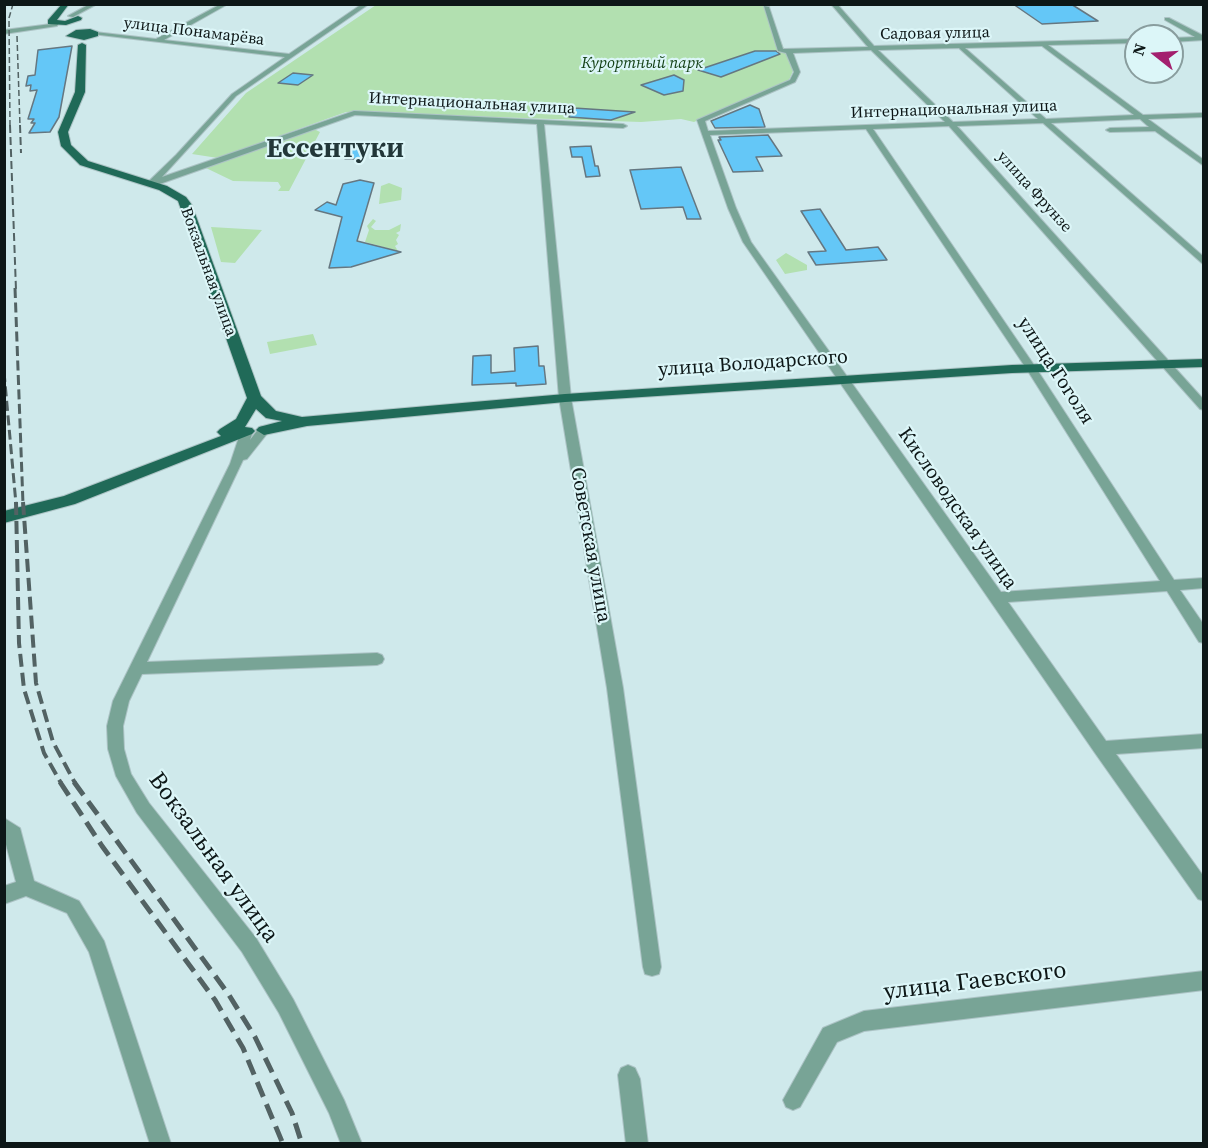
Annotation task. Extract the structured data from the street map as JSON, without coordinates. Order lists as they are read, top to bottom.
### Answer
{
  "streets": {
    "main road": ["Вокзальная улица", "улица Володарского"],
    "street": [
      "улица Понамарёва",
      "Садовая улица",
      "Интернациональная улица",
      "улица Фрунзе",
      "улица Гоголя",
      "Кисловодская улица",
      "Советская улица",
      "улица Гаевского"
    ]
  },
  "crossings": [
    ["Садовая улица", "улица Фрунзе"],
    ["Интернациональная улица", "улица Фрунзе"],
    ["Интернациональная улица", "Вокзальная улица"],
    ["Интернациональная улица", "улица Гоголя"],
    ["Интернациональная улица", "Кисловодская улица"],
    ["Интернациональная улица", "Советская улица"],
    ["улица Фрунзе", "улица Володарского"],
    ["улица Володарского", "улица Гоголя"],
    ["улица Володарского", "Кисловодская улица"],
    ["улица Володарского", "Советская улица"]
  ],
  "districts": ["Ессентуки"],
  "parks": ["Курортный парк"],
  "north": "left"
}
